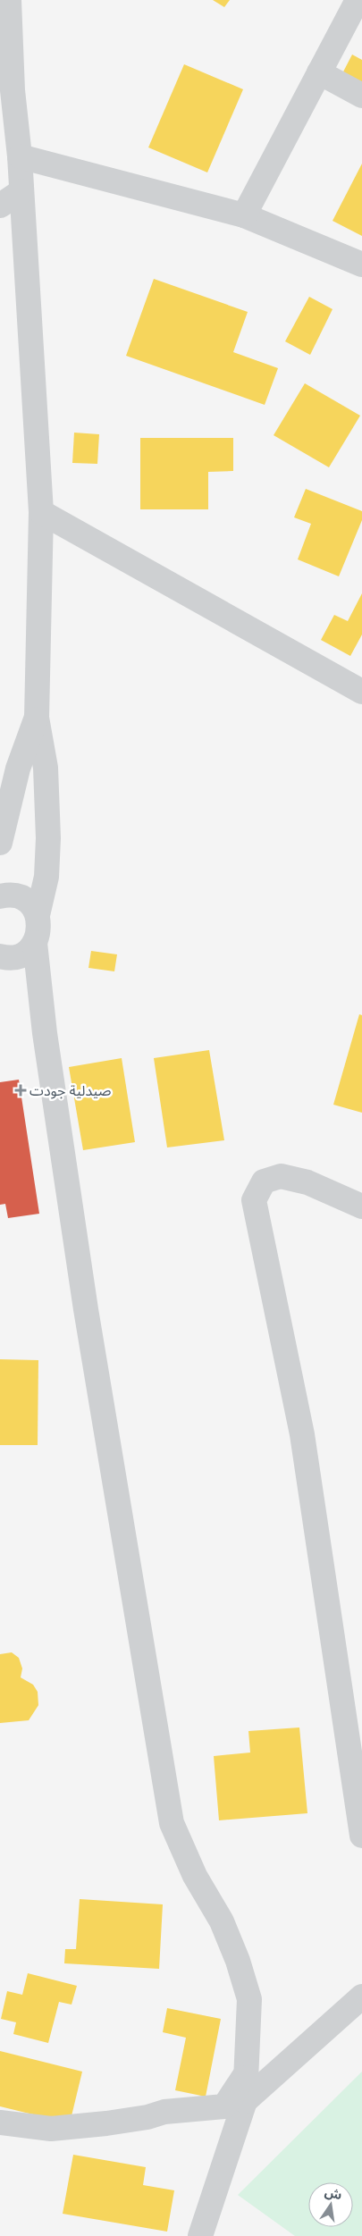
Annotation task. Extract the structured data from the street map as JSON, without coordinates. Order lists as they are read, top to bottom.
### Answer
{
  "places": {
    "health": ["صيدلية جودت"]
  },
  "north": "top"
}
